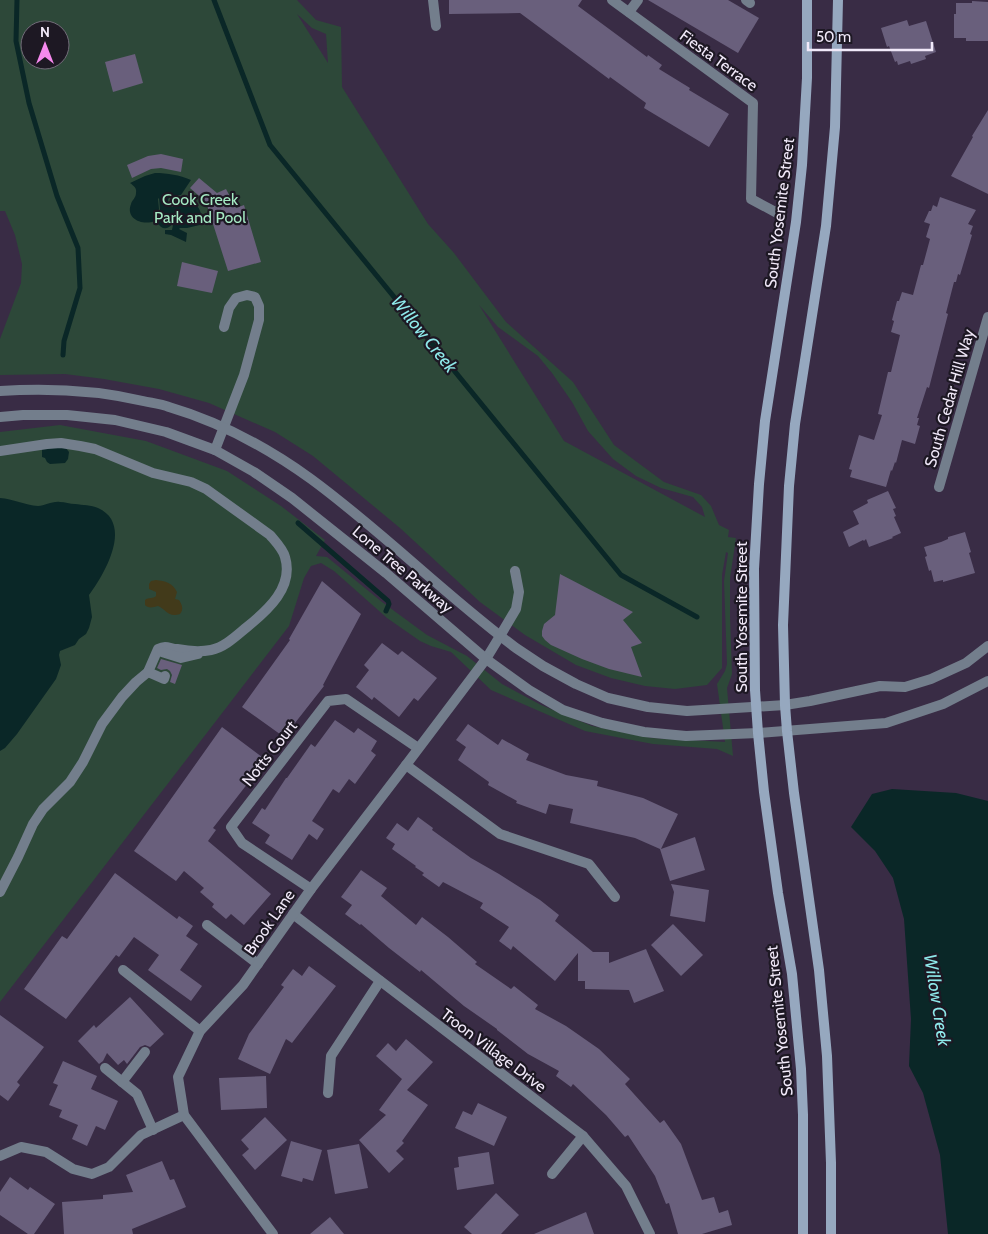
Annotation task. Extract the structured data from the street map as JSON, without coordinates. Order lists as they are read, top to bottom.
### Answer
{
  "streets": {
    "main road": ["South Yosemite Street"],
    "street": [
      "Fiesta Terrace",
      "South Cedar Hill Way",
      "Lone Tree Parkway",
      "Notts Court",
      "Brook Lane",
      "Troon Village Drive"
    ]
  },
  "crossings": [
    ["South Yosemite Street", "Lone Tree Parkway"],
    ["Lone Tree Parkway", "Brook Lane"],
    ["Notts Court", "Brook Lane"],
    ["Brook Lane", "Troon Village Drive"]
  ],
  "water": ["Willow Creek"],
  "parks": ["Cook Creek Park and Pool"],
  "scale_bar": "50 m",
  "north": "top"
}
